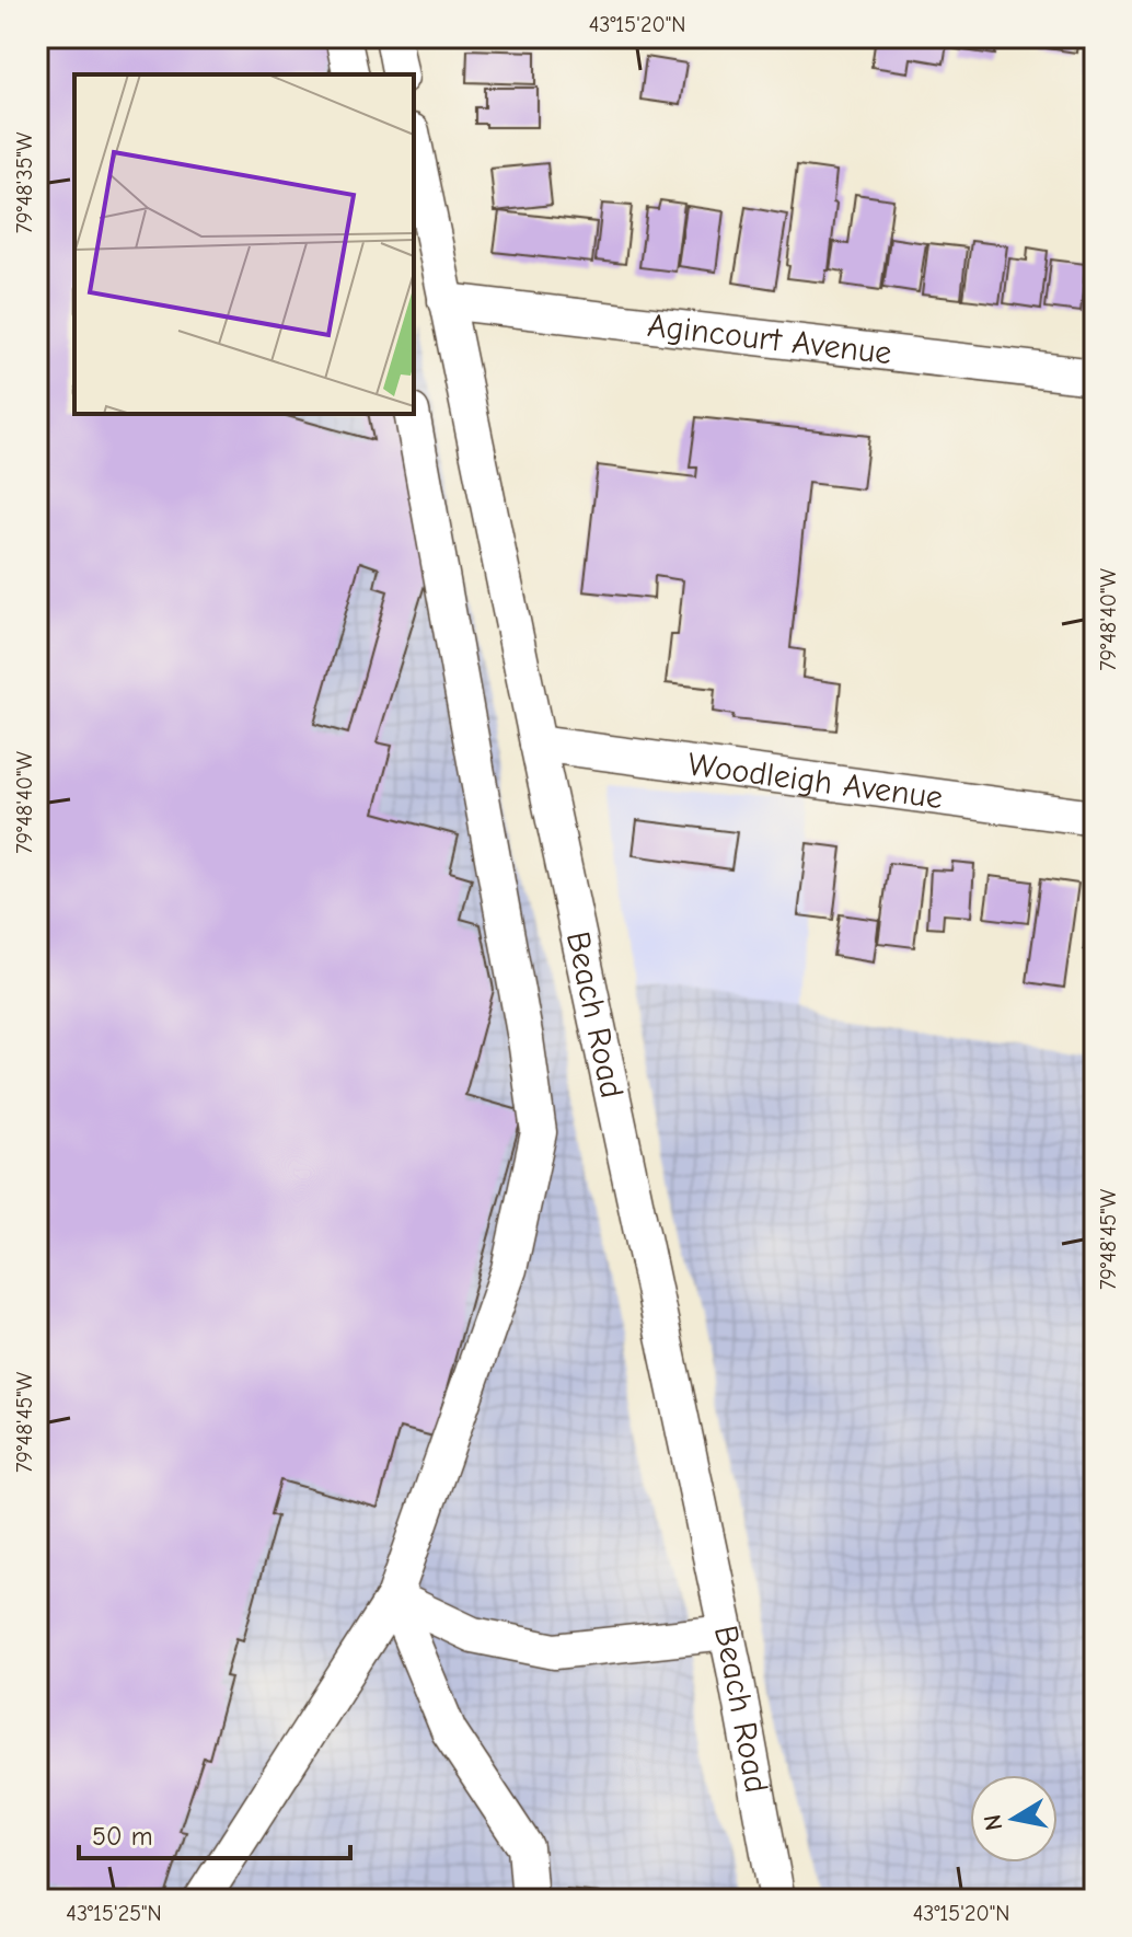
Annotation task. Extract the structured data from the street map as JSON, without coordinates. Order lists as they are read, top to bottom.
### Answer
{
  "streets": {
    "street": ["Agincourt Avenue", "Woodleigh Avenue", "Beach Road"]
  },
  "crossings": [
    ["Agincourt Avenue", "Beach Road"],
    ["Woodleigh Avenue", "Beach Road"]
  ],
  "scale_bar": "50 m",
  "north": "left",
  "coordinates": [
    "43°15'20\"N",
    "79°48'35\"W",
    "79°48'40\"W",
    "79°48'45\"W",
    "43°15'25\"N"
  ]
}
